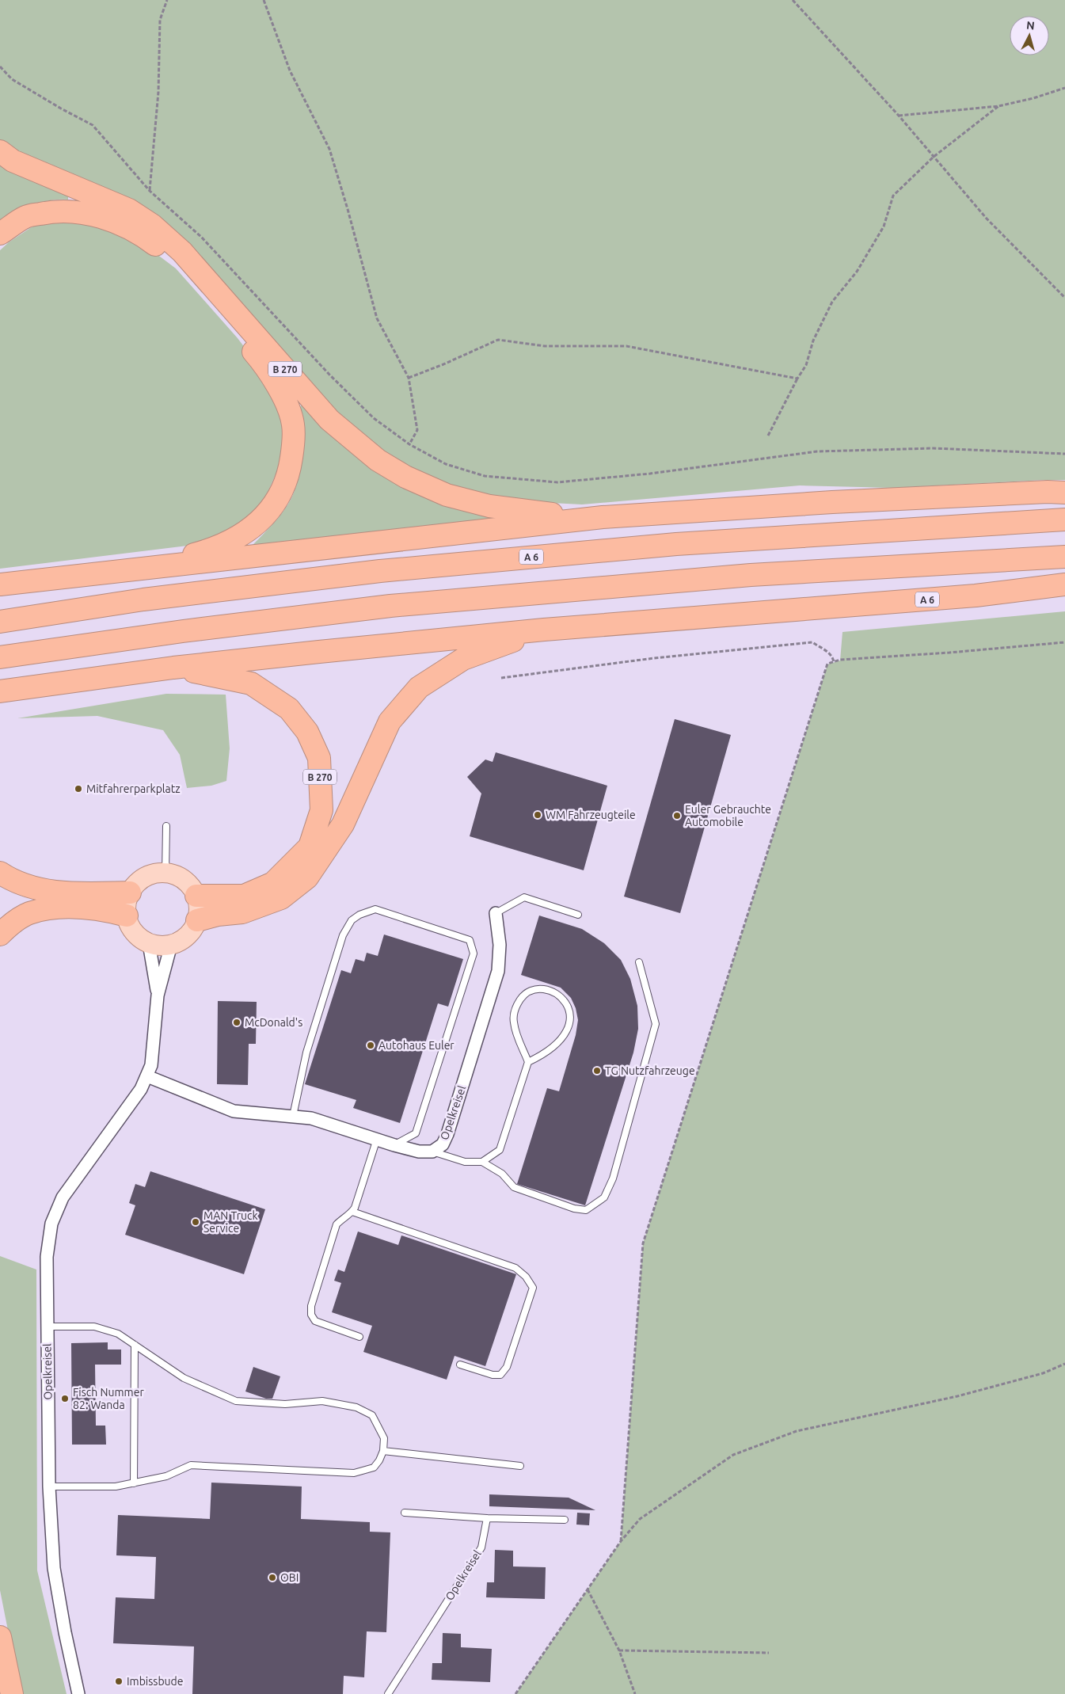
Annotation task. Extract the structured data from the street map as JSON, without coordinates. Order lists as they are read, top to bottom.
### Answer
{
  "streets": {
    "highway": ["B 270", "A 6"],
    "street": ["Opelkreisel"]
  },
  "crossings": [
    ["B 270", "A 6"],
    ["B 270", "Opelkreisel"],
    ["A 6", "Opelkreisel"]
  ],
  "places": [
    "Mitfahrerparkplatz",
    "WM Fahrzeugteile",
    "Euler Gebrauchte Automobile",
    "McDonald's",
    "Autohaus Euler",
    "TG Nutzfahrzeuge",
    "MAN Truck Service",
    "Fisch Nummer 82: Wanda",
    "OBI",
    "Imbissbude"
  ],
  "north": "top"
}
